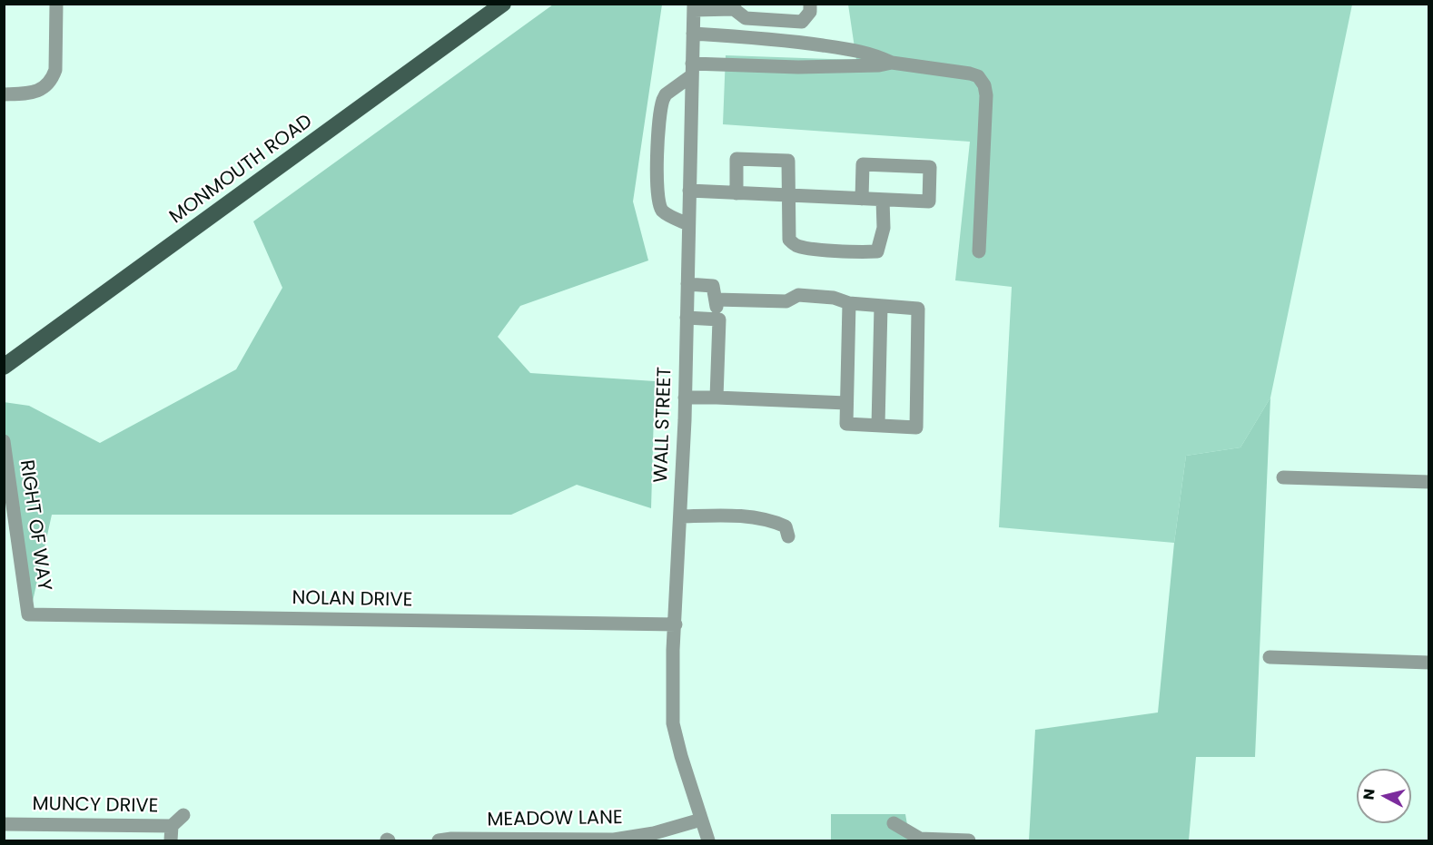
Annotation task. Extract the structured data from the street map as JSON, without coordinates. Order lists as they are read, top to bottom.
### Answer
{
  "streets": {
    "main road": ["MONMOUTH ROAD"],
    "street": [
      "WALL STREET",
      "RIGHT OF WAY",
      "NOLAN DRIVE",
      "MUNCY DRIVE",
      "MEADOW LANE"
    ]
  },
  "crossings": [
    ["WALL STREET", "NOLAN DRIVE"],
    ["WALL STREET", "MEADOW LANE"],
    ["RIGHT OF WAY", "NOLAN DRIVE"]
  ],
  "north": "left"
}
